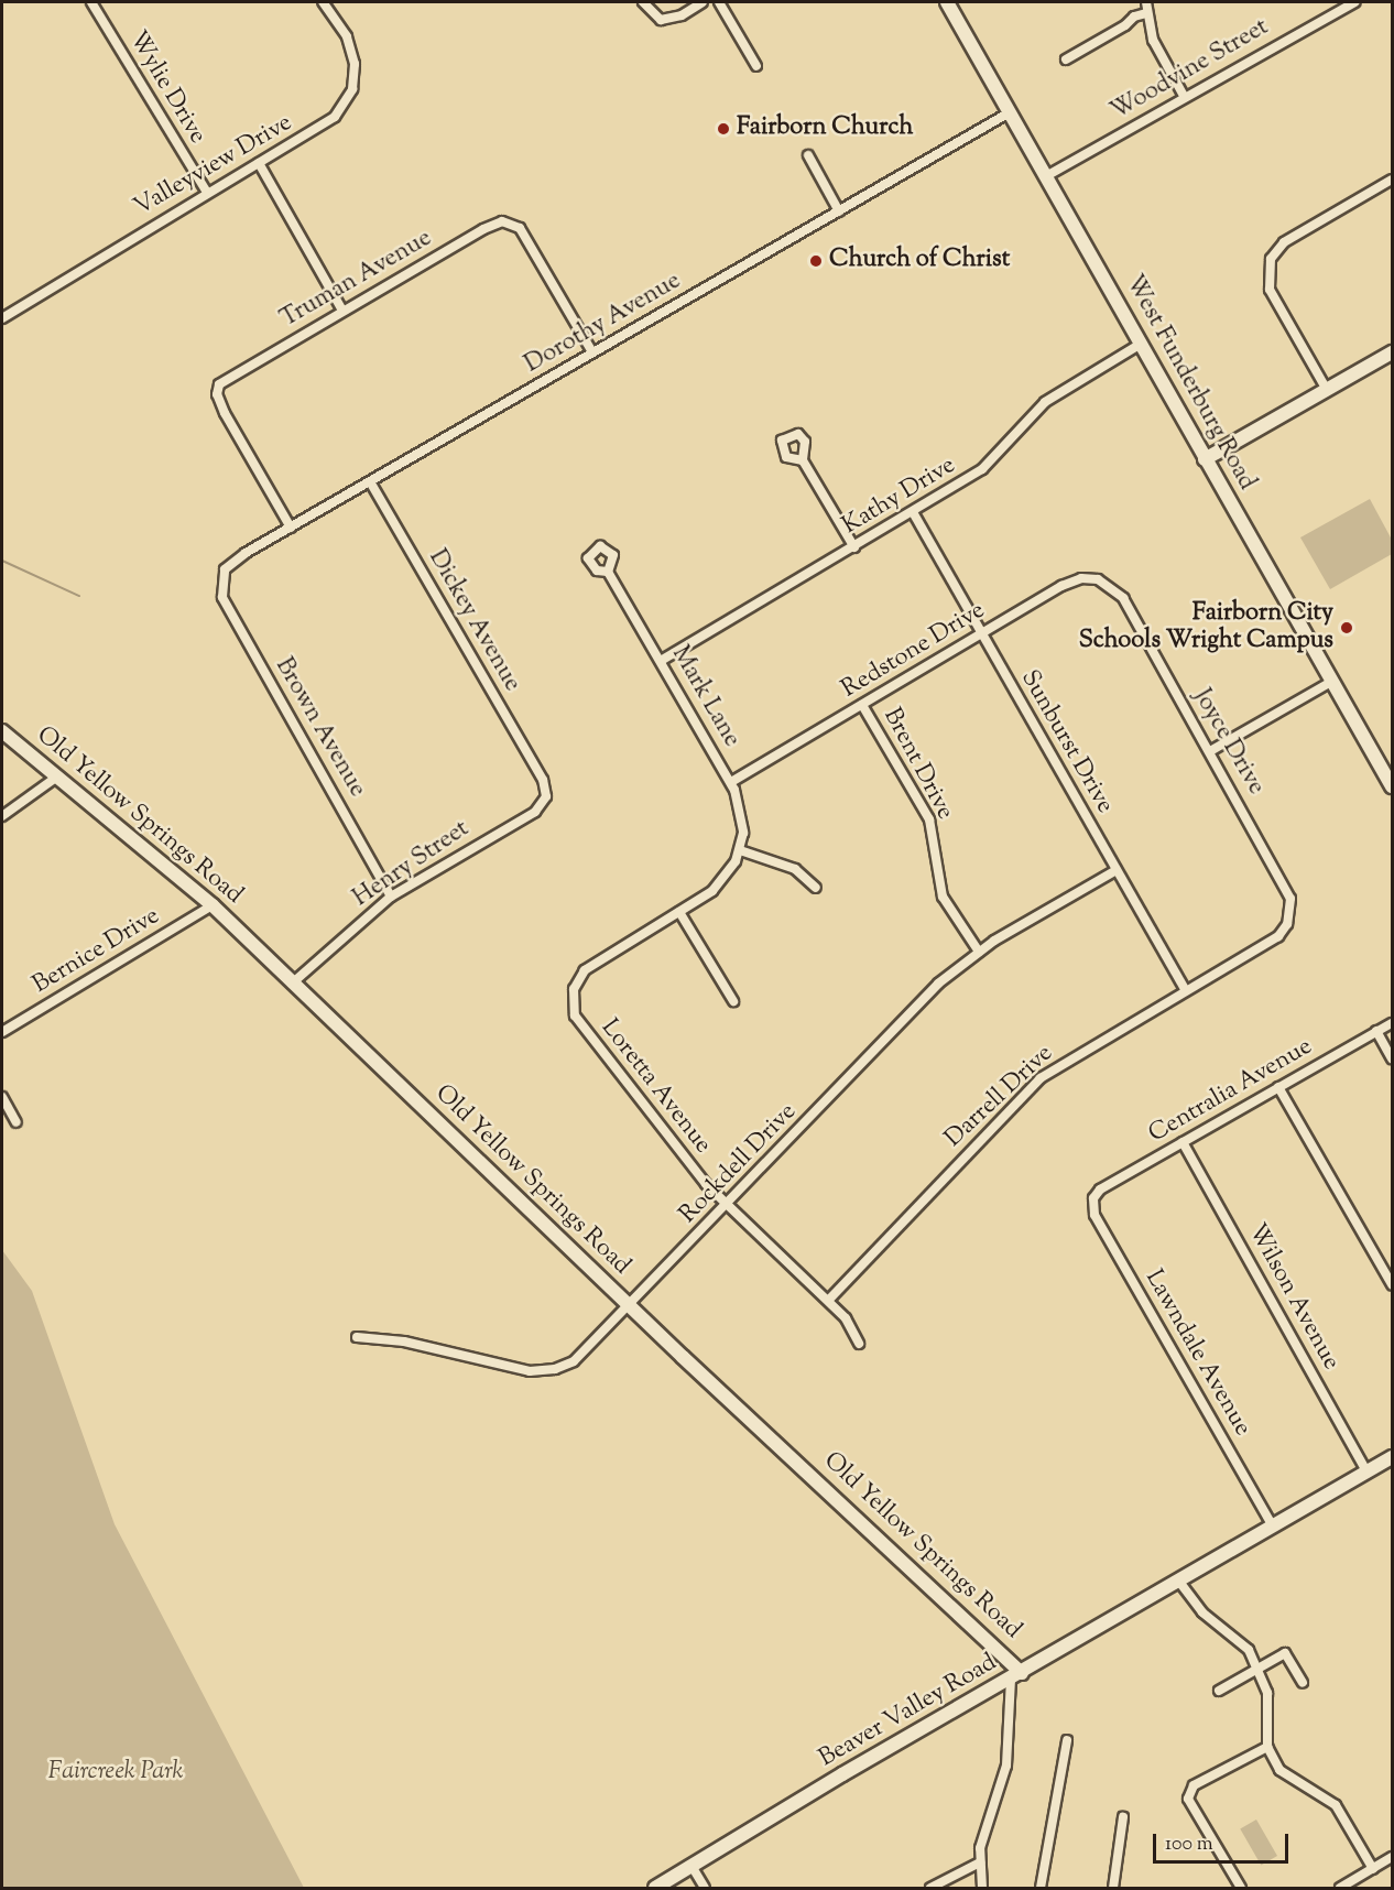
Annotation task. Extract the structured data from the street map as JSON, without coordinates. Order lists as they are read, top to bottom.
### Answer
{
  "streets": {
    "street": [
      "Woodvine Street",
      "Wylie Drive",
      "Valleyview Drive",
      "Truman Avenue",
      "Dorothy Avenue",
      "West Funderburg Road",
      "Kathy Drive",
      "Dickey Avenue",
      "Redstone Drive",
      "Mark Lane",
      "Brown Avenue",
      "Sunburst Drive",
      "Joyce Drive",
      "Brent Drive",
      "Old Yellow Springs Road",
      "Henry Street",
      "Bernice Drive",
      "Loretta Avenue",
      "Centralia Avenue",
      "Darrell Drive",
      "Rockdell Drive",
      "Wilson Avenue",
      "Lawndale Avenue",
      "Beaver Valley Road"
    ]
  },
  "crossings": [
    ["Woodvine Street", "West Funderburg Road"],
    ["Wylie Drive", "Valleyview Drive"],
    ["Truman Avenue", "Dorothy Avenue"],
    ["Dorothy Avenue", "West Funderburg Road"],
    ["Dorothy Avenue", "Dickey Avenue"],
    ["Dorothy Avenue", "Brown Avenue"],
    ["West Funderburg Road", "Kathy Drive"],
    ["Kathy Drive", "Mark Lane"],
    ["Kathy Drive", "Sunburst Drive"],
    ["Dickey Avenue", "Henry Street"],
    ["Redstone Drive", "Mark Lane"],
    ["Redstone Drive", "Sunburst Drive"],
    ["Redstone Drive", "Joyce Drive"],
    ["Redstone Drive", "Brent Drive"],
    ["Brown Avenue", "Henry Street"],
    ["Sunburst Drive", "Darrell Drive"],
    ["Sunburst Drive", "Rockdell Drive"],
    ["Joyce Drive", "Darrell Drive"],
    ["Brent Drive", "Rockdell Drive"],
    ["Old Yellow Springs Road", "Henry Street"],
    ["Old Yellow Springs Road", "Bernice Drive"],
    ["Old Yellow Springs Road", "Rockdell Drive"],
    ["Old Yellow Springs Road", "Beaver Valley Road"],
    ["Loretta Avenue", "Darrell Drive"],
    ["Loretta Avenue", "Rockdell Drive"],
    ["Centralia Avenue", "Wilson Avenue"],
    ["Centralia Avenue", "Lawndale Avenue"],
    ["Wilson Avenue", "Beaver Valley Road"],
    ["Lawndale Avenue", "Beaver Valley Road"]
  ],
  "parks": ["Faircreek Park"],
  "places": ["Fairborn Church", "Church of Christ", "Fairborn City Schools Wright Campus"],
  "scale_bar": "100 m"
}
